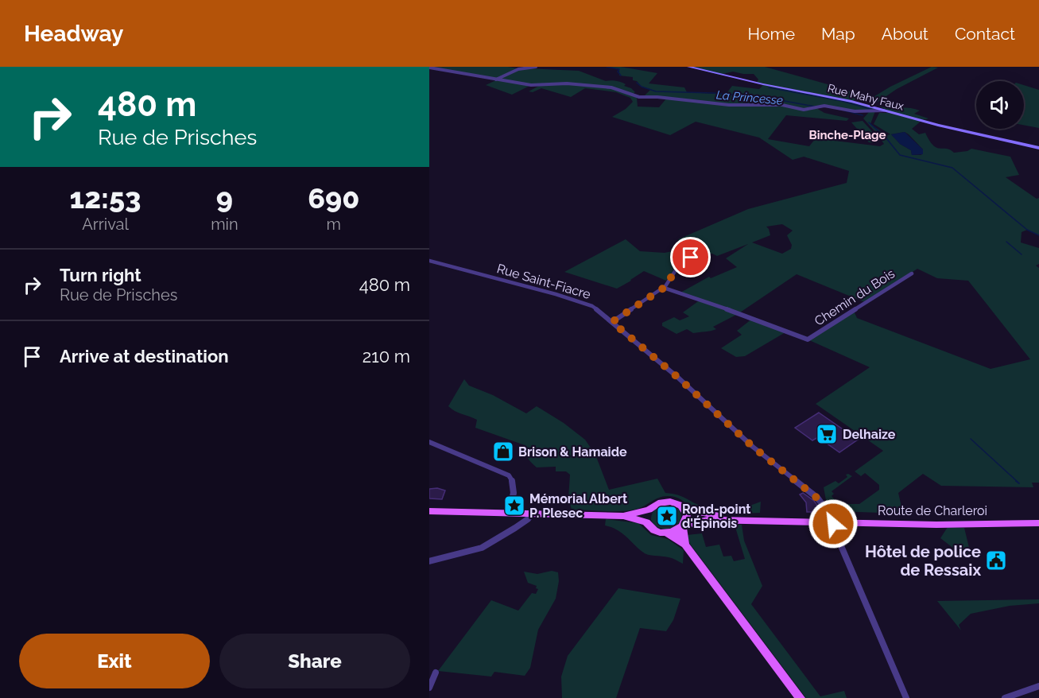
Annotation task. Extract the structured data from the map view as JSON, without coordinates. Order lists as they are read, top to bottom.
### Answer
{
  "streets": {
    "main road": ["Route de Charleroi"],
    "street": ["Rue Mahy Faux", "Rue Saint-Fiacre", "Chemin du Bois"]
  },
  "crossings": [
    ["Rue Saint-Fiacre", "Route de Charleroi"]
  ],
  "districts": ["Binche-Plage"],
  "water": ["La Princesse"],
  "places": {
    "supermarket": ["Delhaize"],
    "shop": ["Brison & Hamaide"],
    "place": ["Mémorial Albert P. Plesec", "Rond-point d'Épinois"],
    "public building": ["Hôtel de police de Ressaix"]
  },
  "page": {
    "header": "Headway",
    "nav": [
      "Home",
      "Map",
      "About",
      "Contact"
    ],
    "turn": ["480 m", "Rue de Prisches"],
    "eta": [
      "12:53",
      "Arrival",
      "9",
      "min",
      "690",
      "m"
    ],
    "list": [
      {
        "name": "Turn right",
        "note": "Rue de Prisches",
        "value": "480 m"
      },
      {
        "name": "Arrive at destination",
        "value": "210 m"
      }
    ],
    "buttons": ["Exit", "Share"]
  }
}
